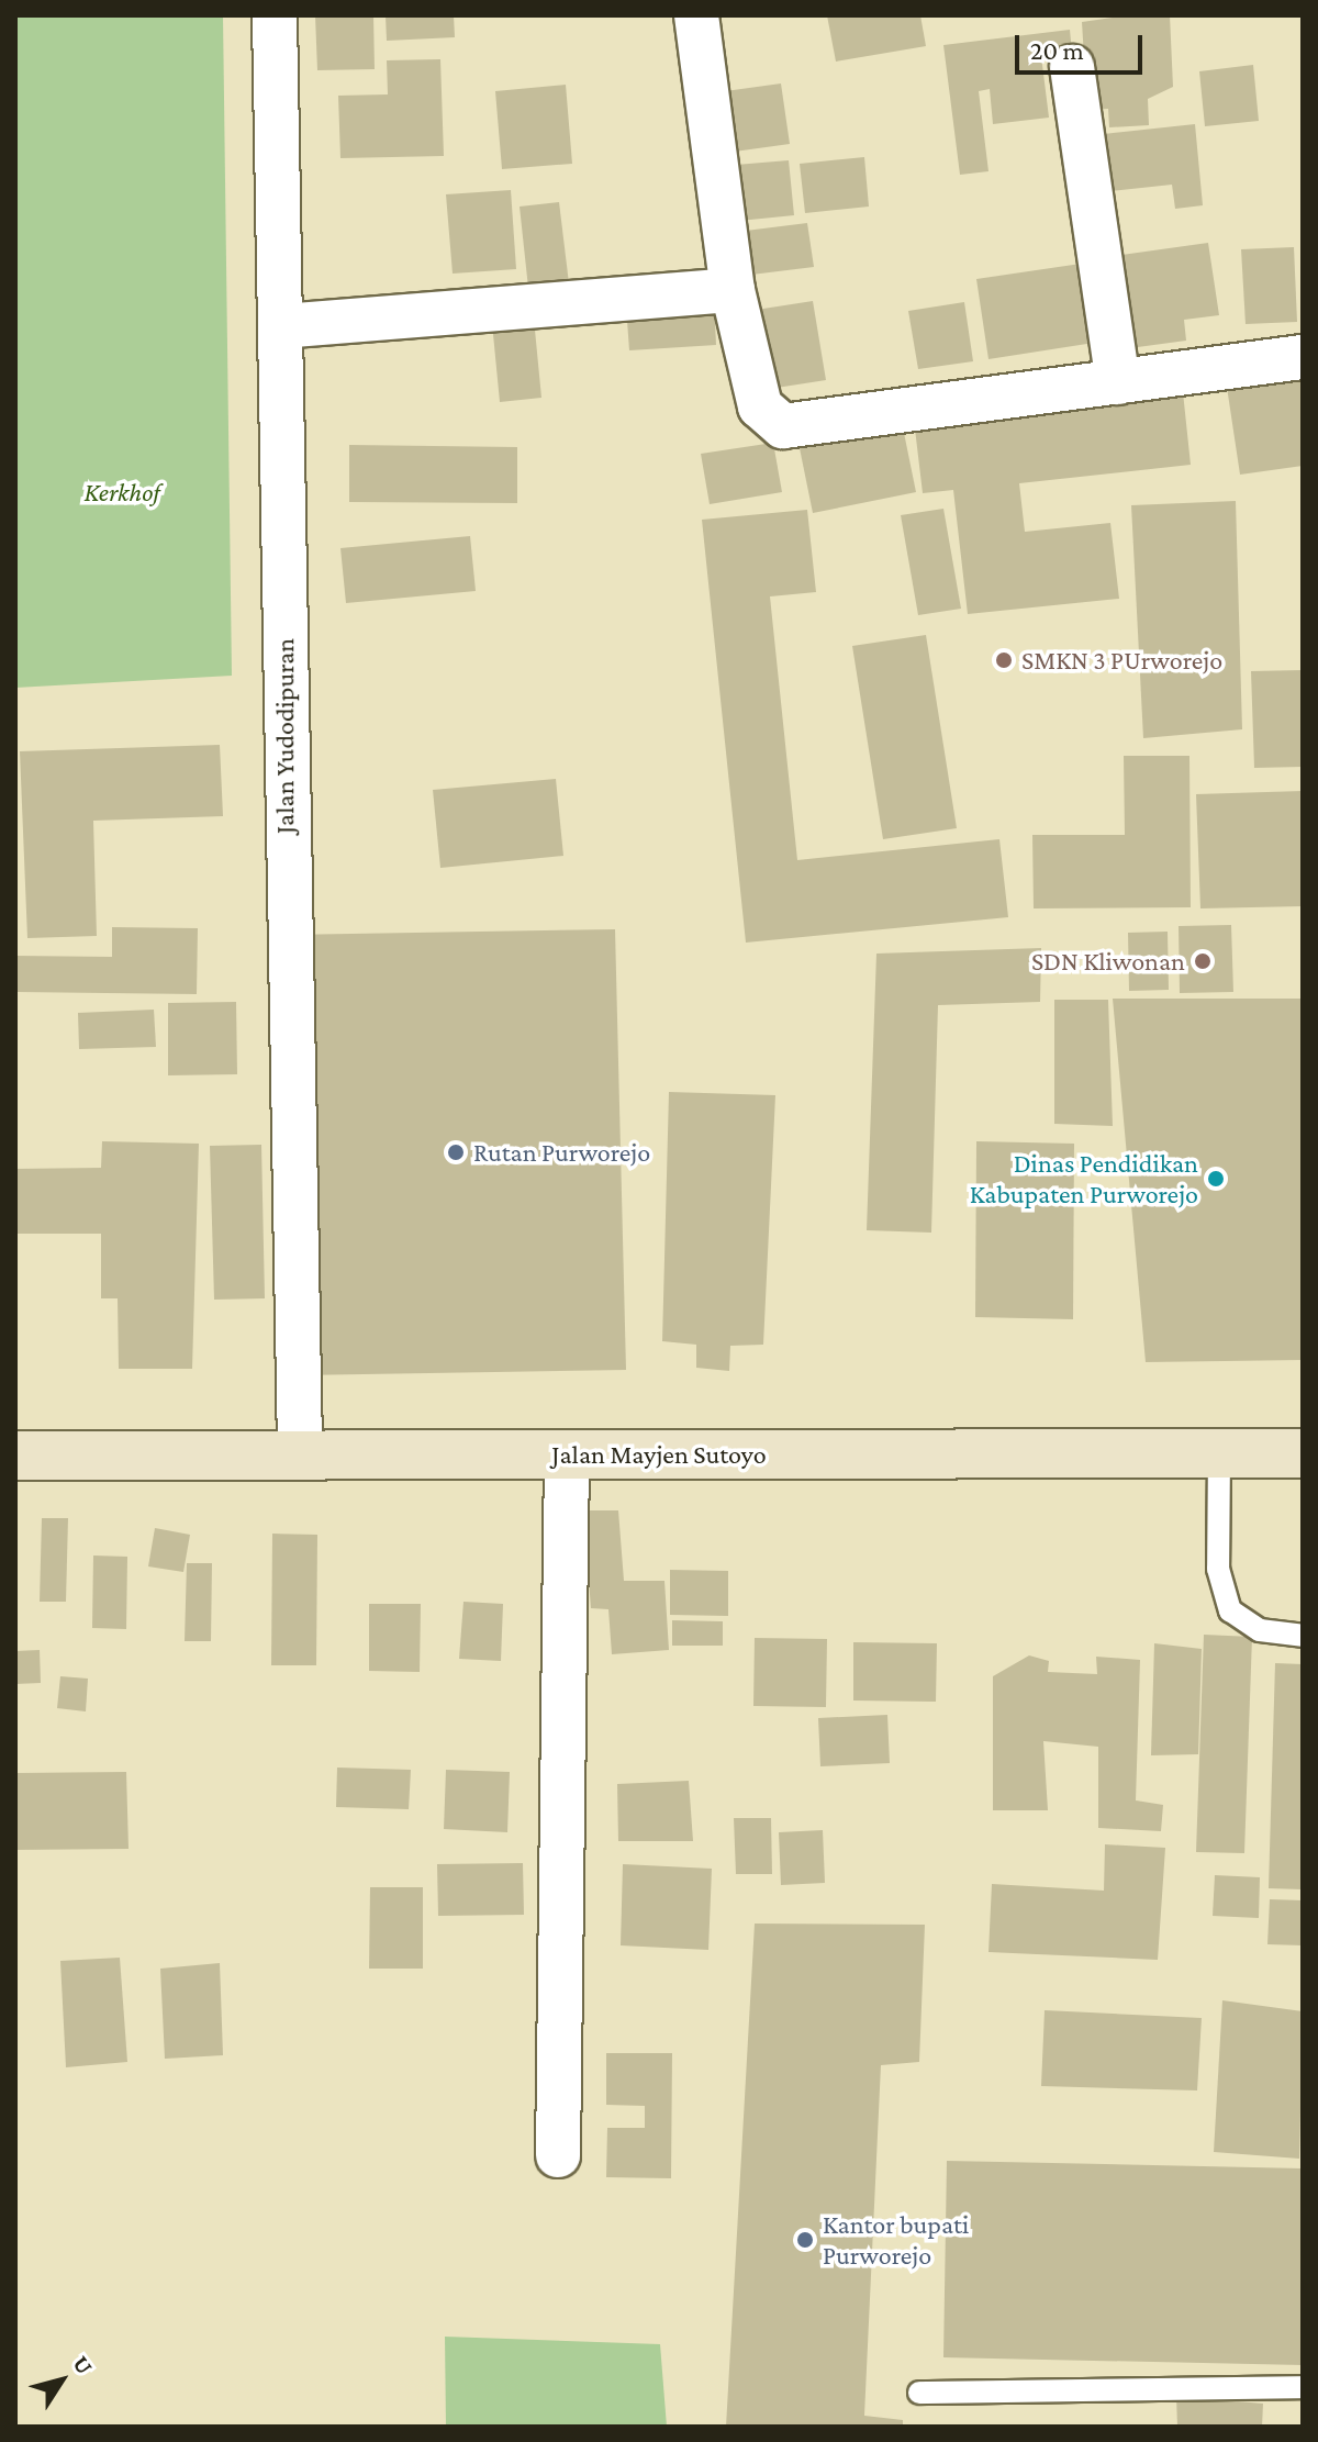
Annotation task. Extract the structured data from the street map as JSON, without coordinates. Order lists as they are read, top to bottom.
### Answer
{
  "streets": {
    "main road": ["Jalan Mayjen Sutoyo"],
    "street": ["Jalan Yudodipuran"]
  },
  "crossings": [
    ["Jalan Yudodipuran", "Jalan Mayjen Sutoyo"]
  ],
  "parks": ["Kerkhof"],
  "places": [
    "SMKN 3 PUrworejo",
    "SDN Kliwonan",
    "Rutan Purworejo",
    "Dinas Pendidikan Kabupaten Purworejo",
    "Kantor bupati Purworejo"
  ],
  "scale_bar": "20 m",
  "north": "top right"
}
